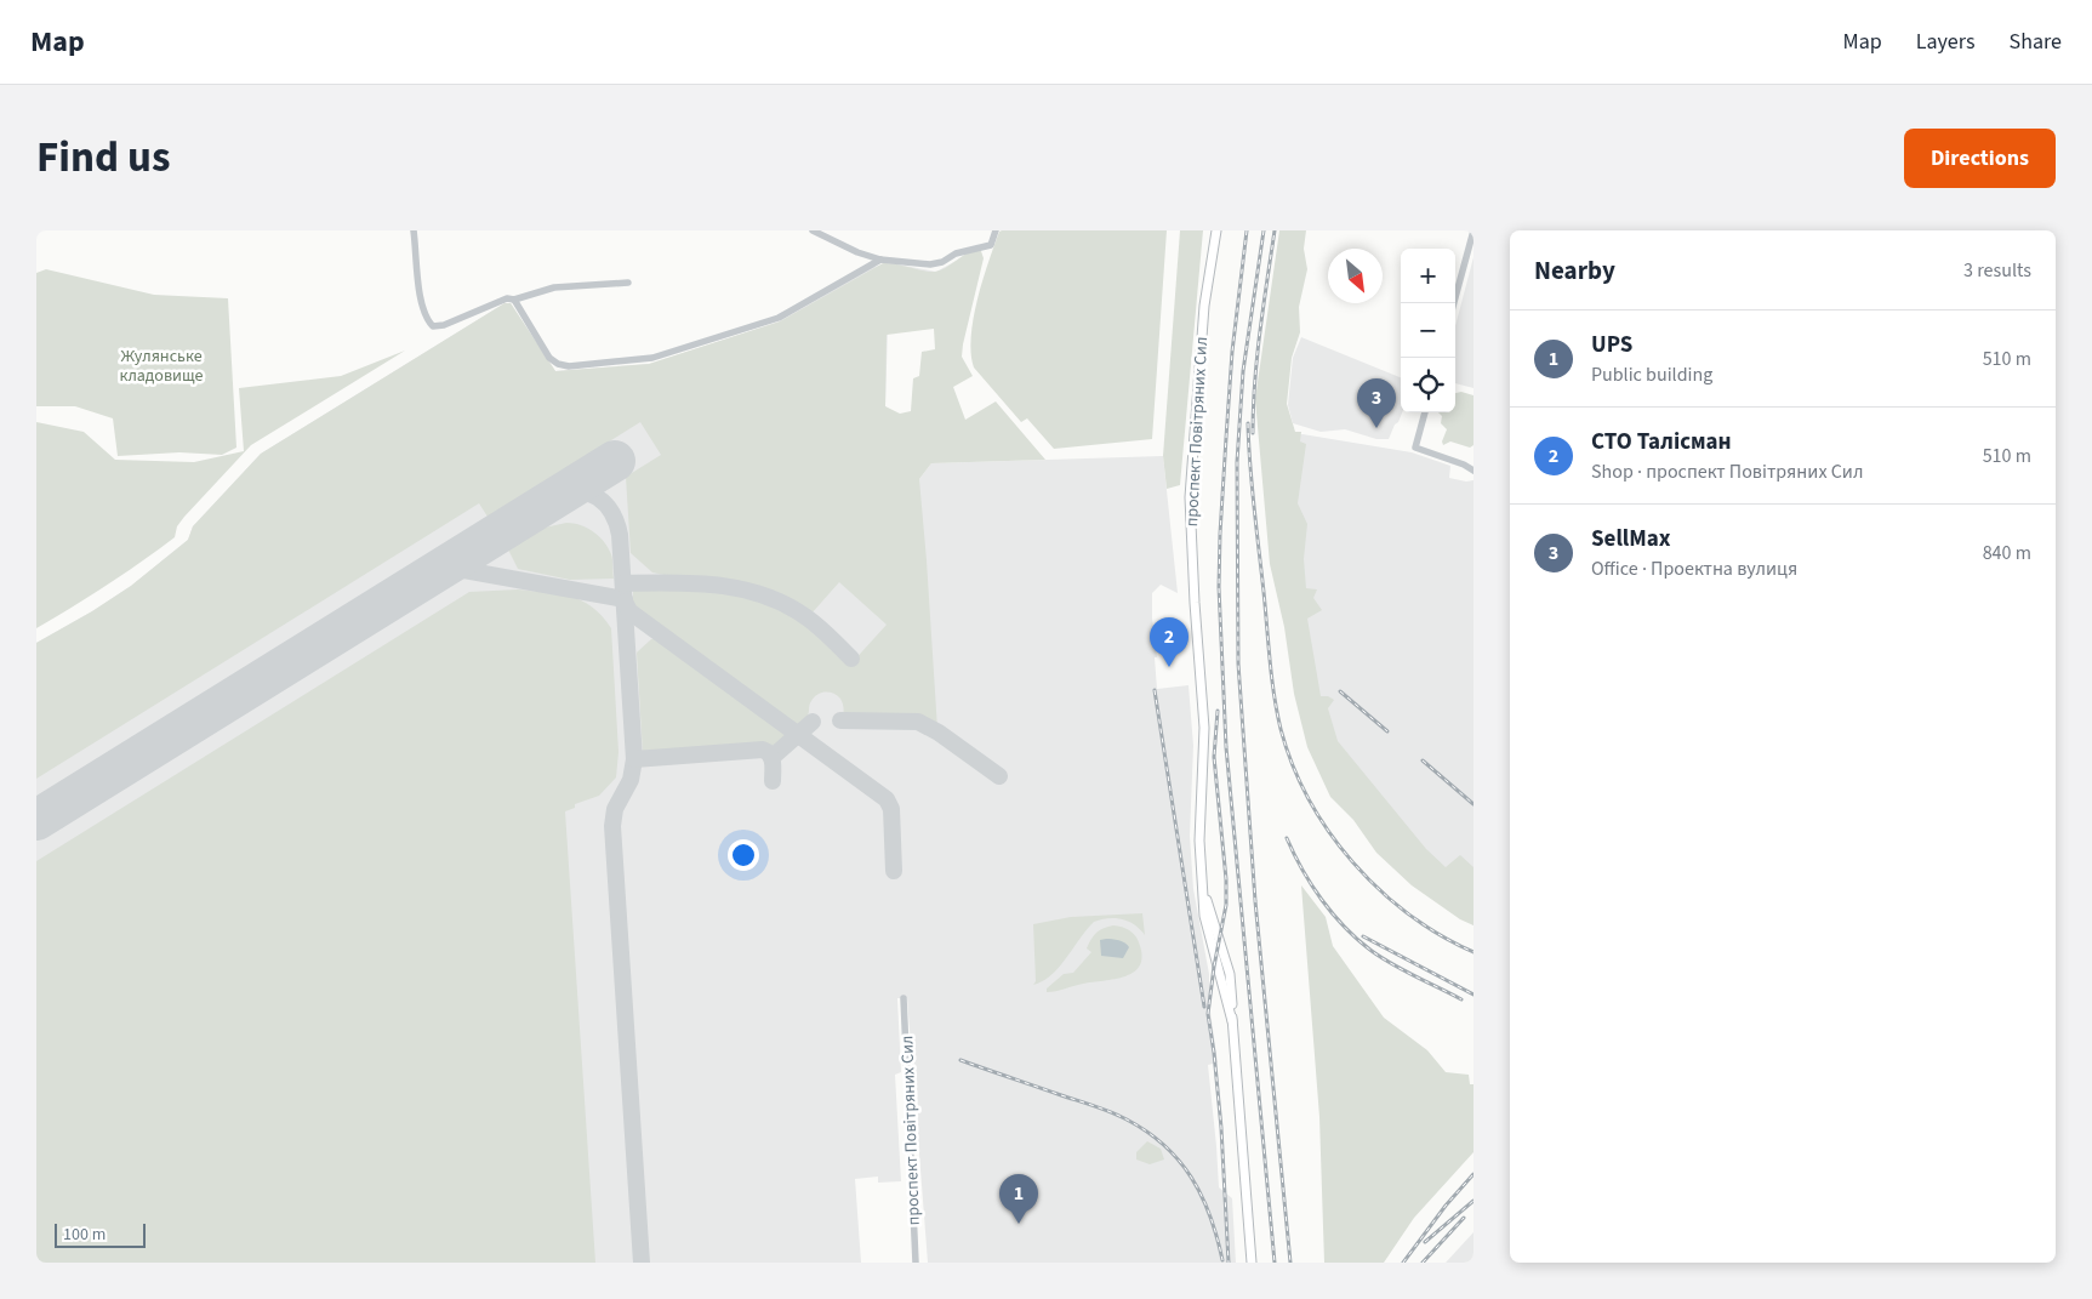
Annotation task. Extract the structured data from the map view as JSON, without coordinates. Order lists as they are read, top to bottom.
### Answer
{
  "streets": {
    "main road": ["проспект Повітряних Сил"]
  },
  "parks": ["Жулянське кладовище"],
  "scale_bar": "100 m",
  "north": "bottom right",
  "page": {
    "header": "Map",
    "nav": ["Map", "Layers", "Share"],
    "title": "Find us",
    "buttons": "Directions",
    "heading": ["Nearby", "3 results"],
    "map_buttons": ["+", "−"],
    "list": [
      {
        "mark": "1",
        "name": "UPS",
        "note": "Public building",
        "value": "510 m"
      },
      {
        "mark": "2",
        "name": "СТО Талісман",
        "note": "Shop · проспект Повітряних Сил",
        "value": "510 m"
      },
      {
        "mark": "3",
        "name": "SellMax",
        "note": "Office · Проектна вулиця",
        "value": "840 m"
      }
    ],
    "pins": ["3", "2", "1"],
    "scale": "100 m"
  }
}
